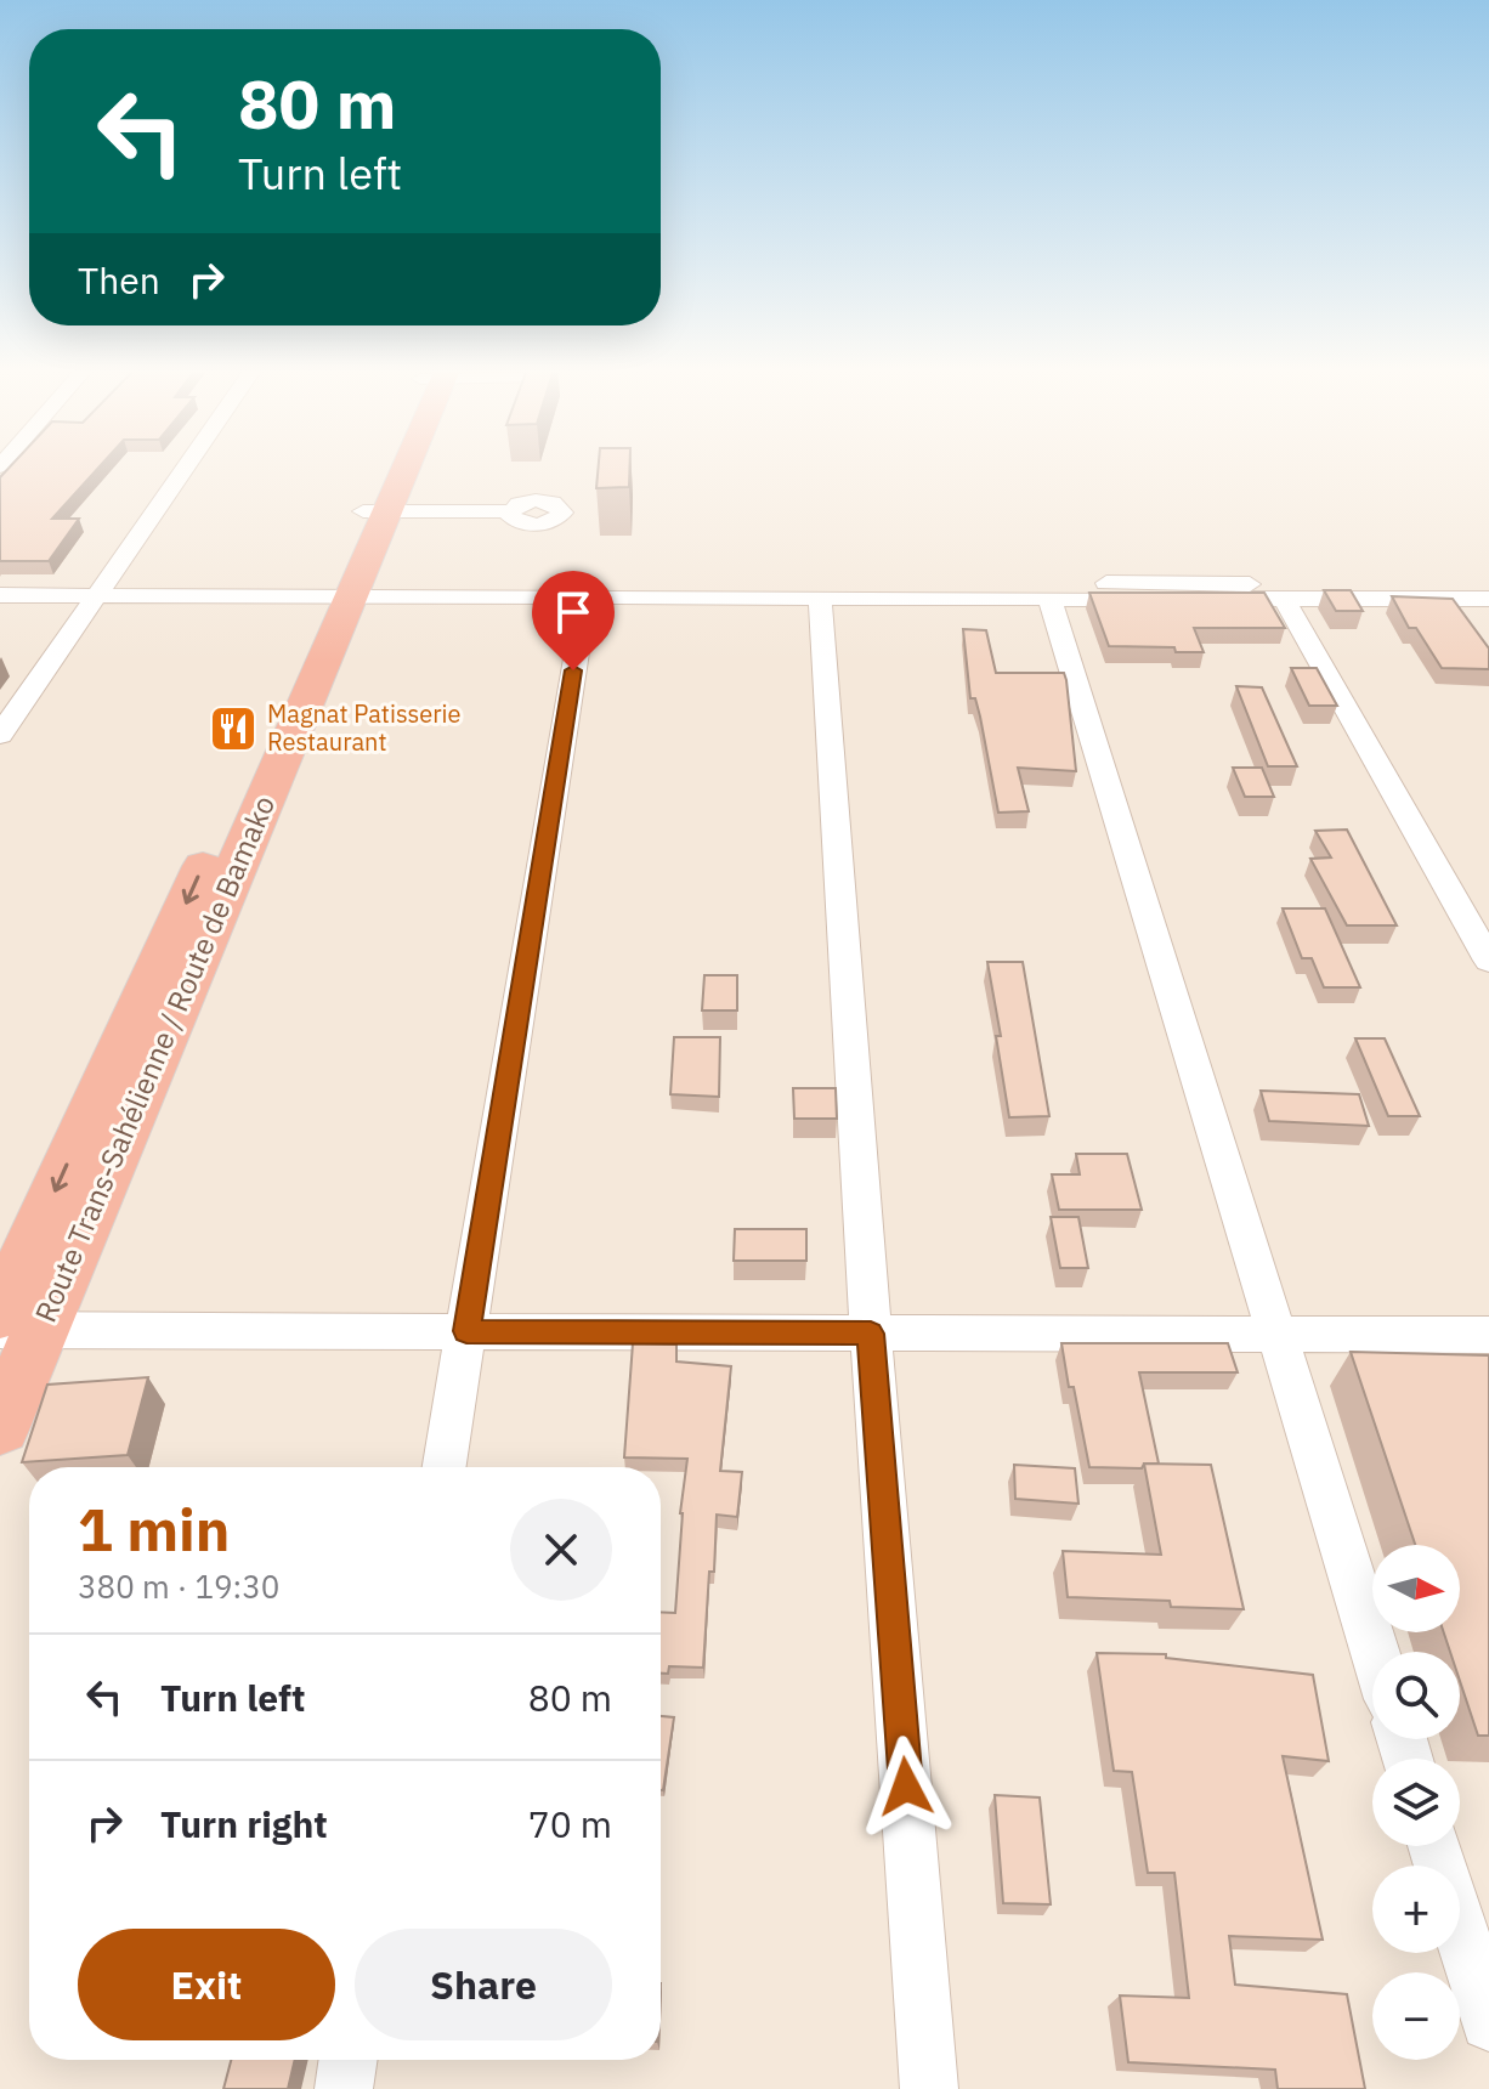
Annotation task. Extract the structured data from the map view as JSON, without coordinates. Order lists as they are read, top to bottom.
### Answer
{
  "streets": {
    "highway": ["Route Trans-Sahélienne / Route de Bamako"]
  },
  "places": {
    "restaurant": ["Magnat Patisserie Restaurant"]
  },
  "north": "right",
  "page": {
    "turn": ["80 m", "Turn left"],
    "then": "Then",
    "heading": ["1 min", "380 m · 19:30"],
    "map_buttons": ["+", "−"],
    "list": [
      {
        "name": "Turn left",
        "value": "80 m"
      },
      {
        "name": "Turn right",
        "value": "70 m"
      }
    ],
    "buttons": ["Exit", "Share"]
  }
}
